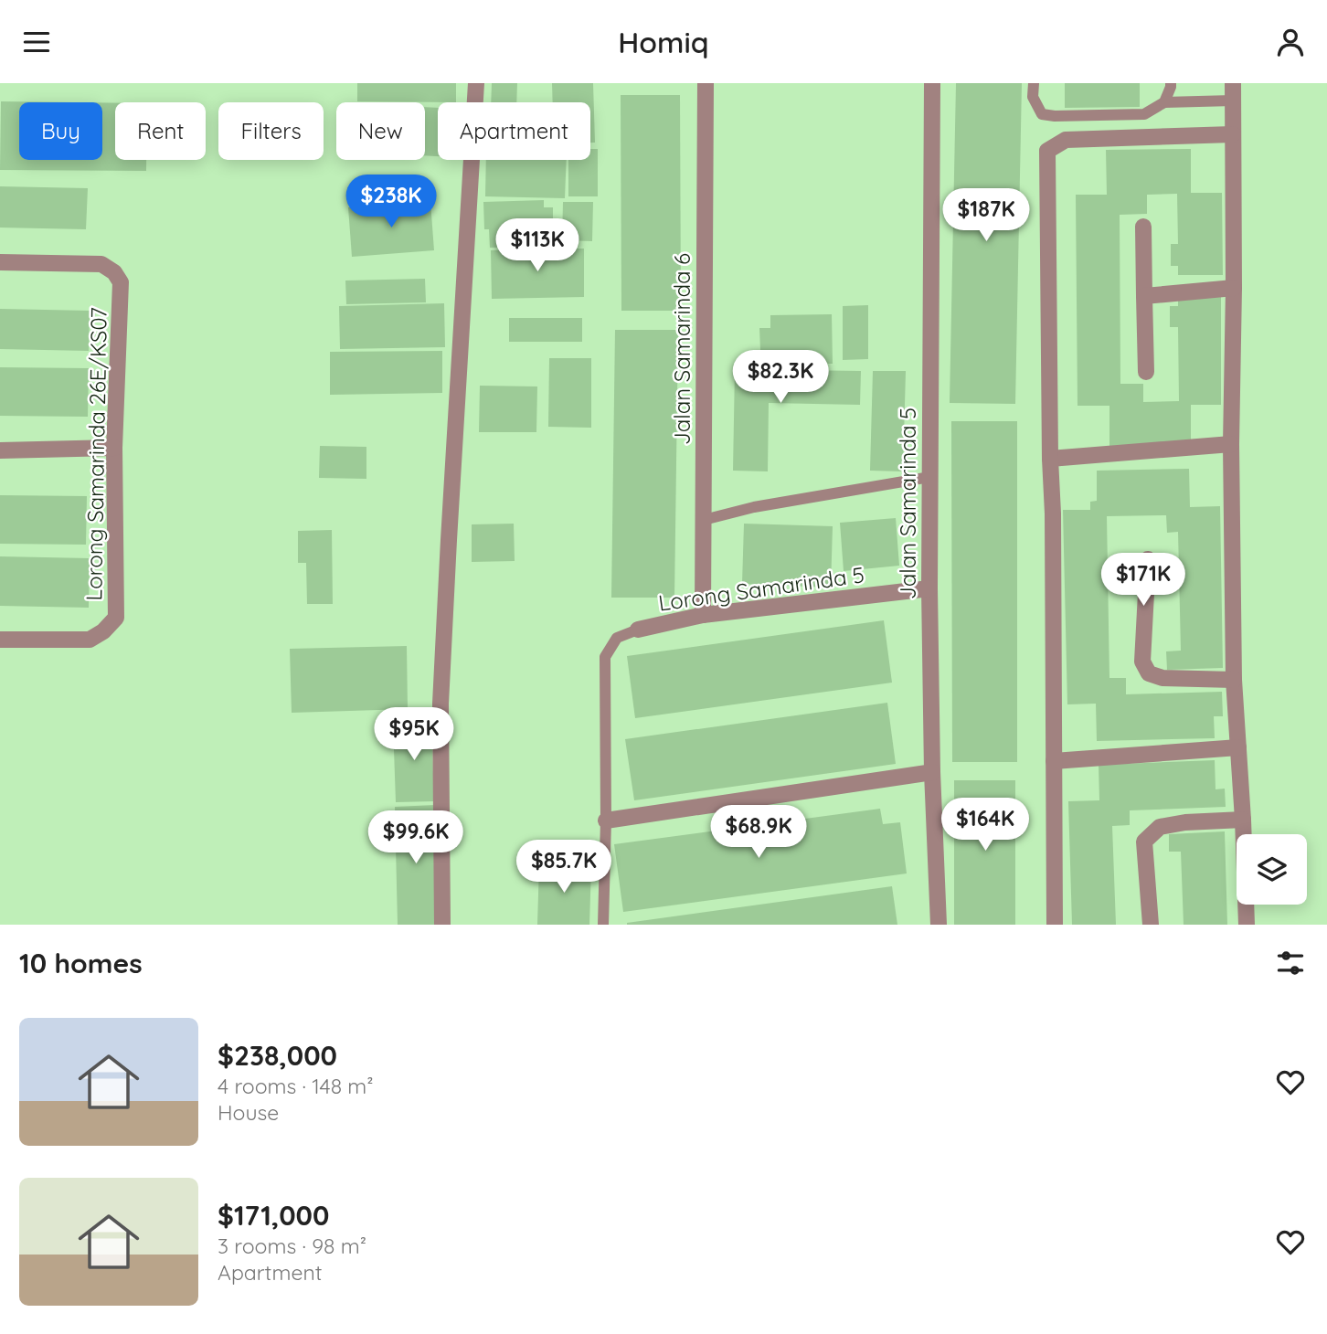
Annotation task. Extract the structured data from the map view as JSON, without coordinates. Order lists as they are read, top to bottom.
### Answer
{
  "streets": {
    "street": [
      "Jalan Samarinda 6",
      "Lorong Samarinda 26E/KS07",
      "Jalan Samarinda 5",
      "Lorong Samarinda 5"
    ]
  },
  "crossings": [
    ["Jalan Samarinda 6", "Lorong Samarinda 5"],
    ["Jalan Samarinda 5", "Lorong Samarinda 5"]
  ],
  "page": {
    "header": "Homiq",
    "chip": [
      "Buy",
      "Rent",
      "Filters",
      "New",
      "Apartment"
    ],
    "price": [
      "$238K",
      "$187K",
      "$113K",
      "$82.3K",
      "$171K",
      "$95K",
      "$164K",
      "$68.9K",
      "$99.6K",
      "$85.7K"
    ],
    "heading": "10 homes",
    "list": [
      {
        "name": "$238,000",
        "note": "4 rooms · 148 m² · House"
      },
      {
        "name": "$171,000",
        "note": "3 rooms · 98 m² · Apartment"
      }
    ]
  }
}
